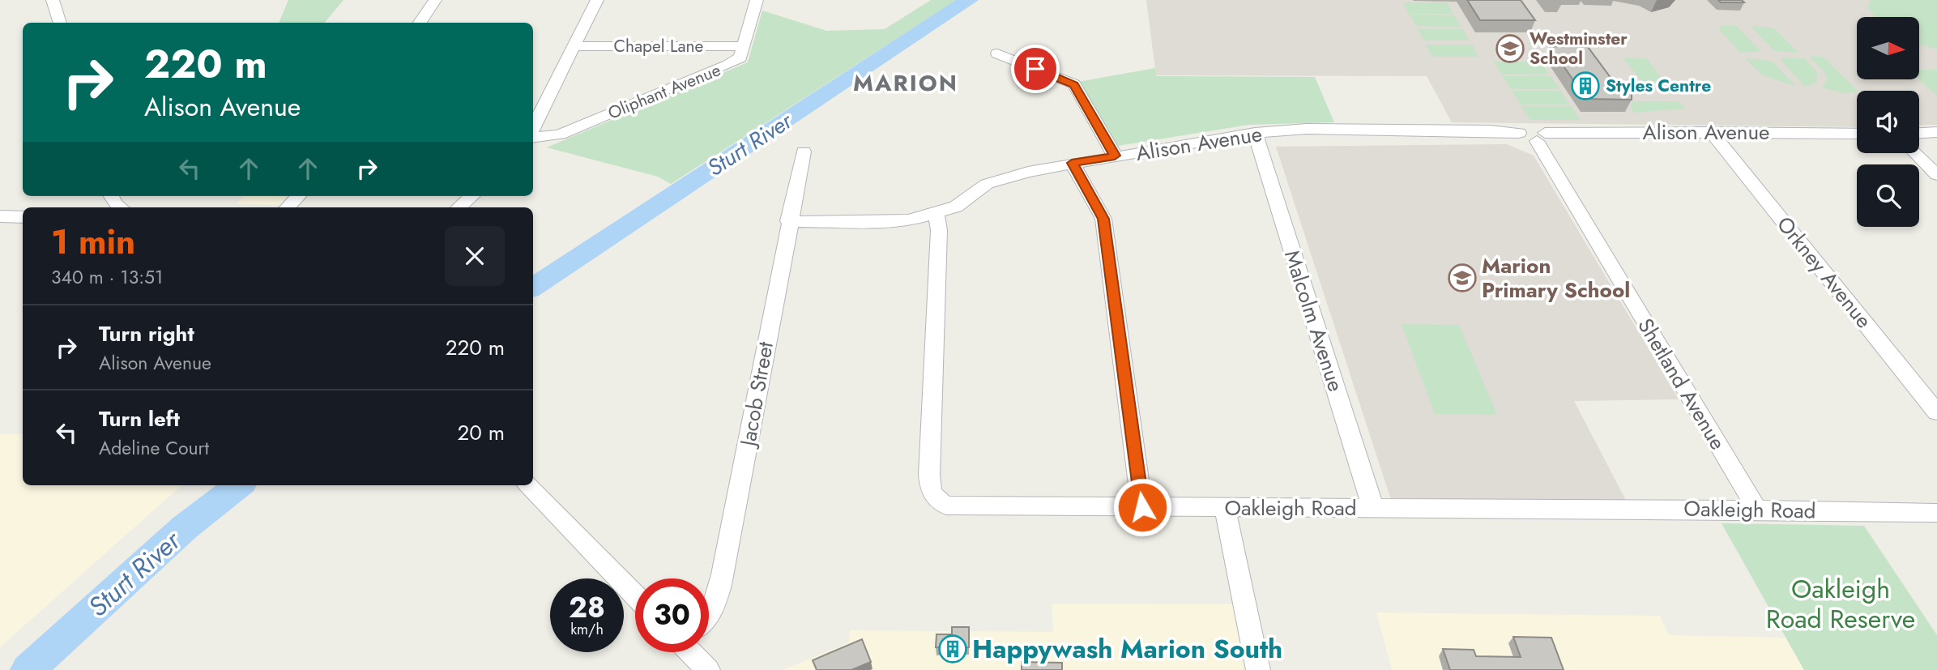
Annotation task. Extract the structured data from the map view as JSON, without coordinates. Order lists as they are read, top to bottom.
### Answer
{
  "streets": {
    "street": [
      "Chapel Lane",
      "Oliphant Avenue",
      "Alison Avenue",
      "Orkney Avenue",
      "Malcolm Avenue",
      "Shetland Avenue",
      "Jacob Street",
      "Oakleigh Road"
    ]
  },
  "crossings": [
    ["Chapel Lane", "Oliphant Avenue"],
    ["Alison Avenue", "Orkney Avenue"],
    ["Alison Avenue", "Malcolm Avenue"],
    ["Alison Avenue", "Shetland Avenue"],
    ["Alison Avenue", "Jacob Street"],
    ["Alison Avenue", "Oakleigh Road"],
    ["Malcolm Avenue", "Oakleigh Road"],
    ["Shetland Avenue", "Oakleigh Road"]
  ],
  "districts": ["MARION"],
  "water": ["Sturt River"],
  "parks": ["Oakleigh Road Reserve"],
  "places": {
    "school or university": ["Westminster School", "Marion Primary School"],
    "building": ["Styles Centre", "Happywash Marion South"]
  },
  "north": "right",
  "page": {
    "turn": ["220 m", "Alison Avenue"],
    "heading": ["1 min", "340 m · 13:51"],
    "list": [
      {
        "name": "Turn right",
        "note": "Alison Avenue",
        "value": "220 m"
      },
      {
        "name": "Turn left",
        "note": "Adeline Court",
        "value": "20 m"
      }
    ],
    "speed": "28 km/h",
    "limit": "30"
  }
}
